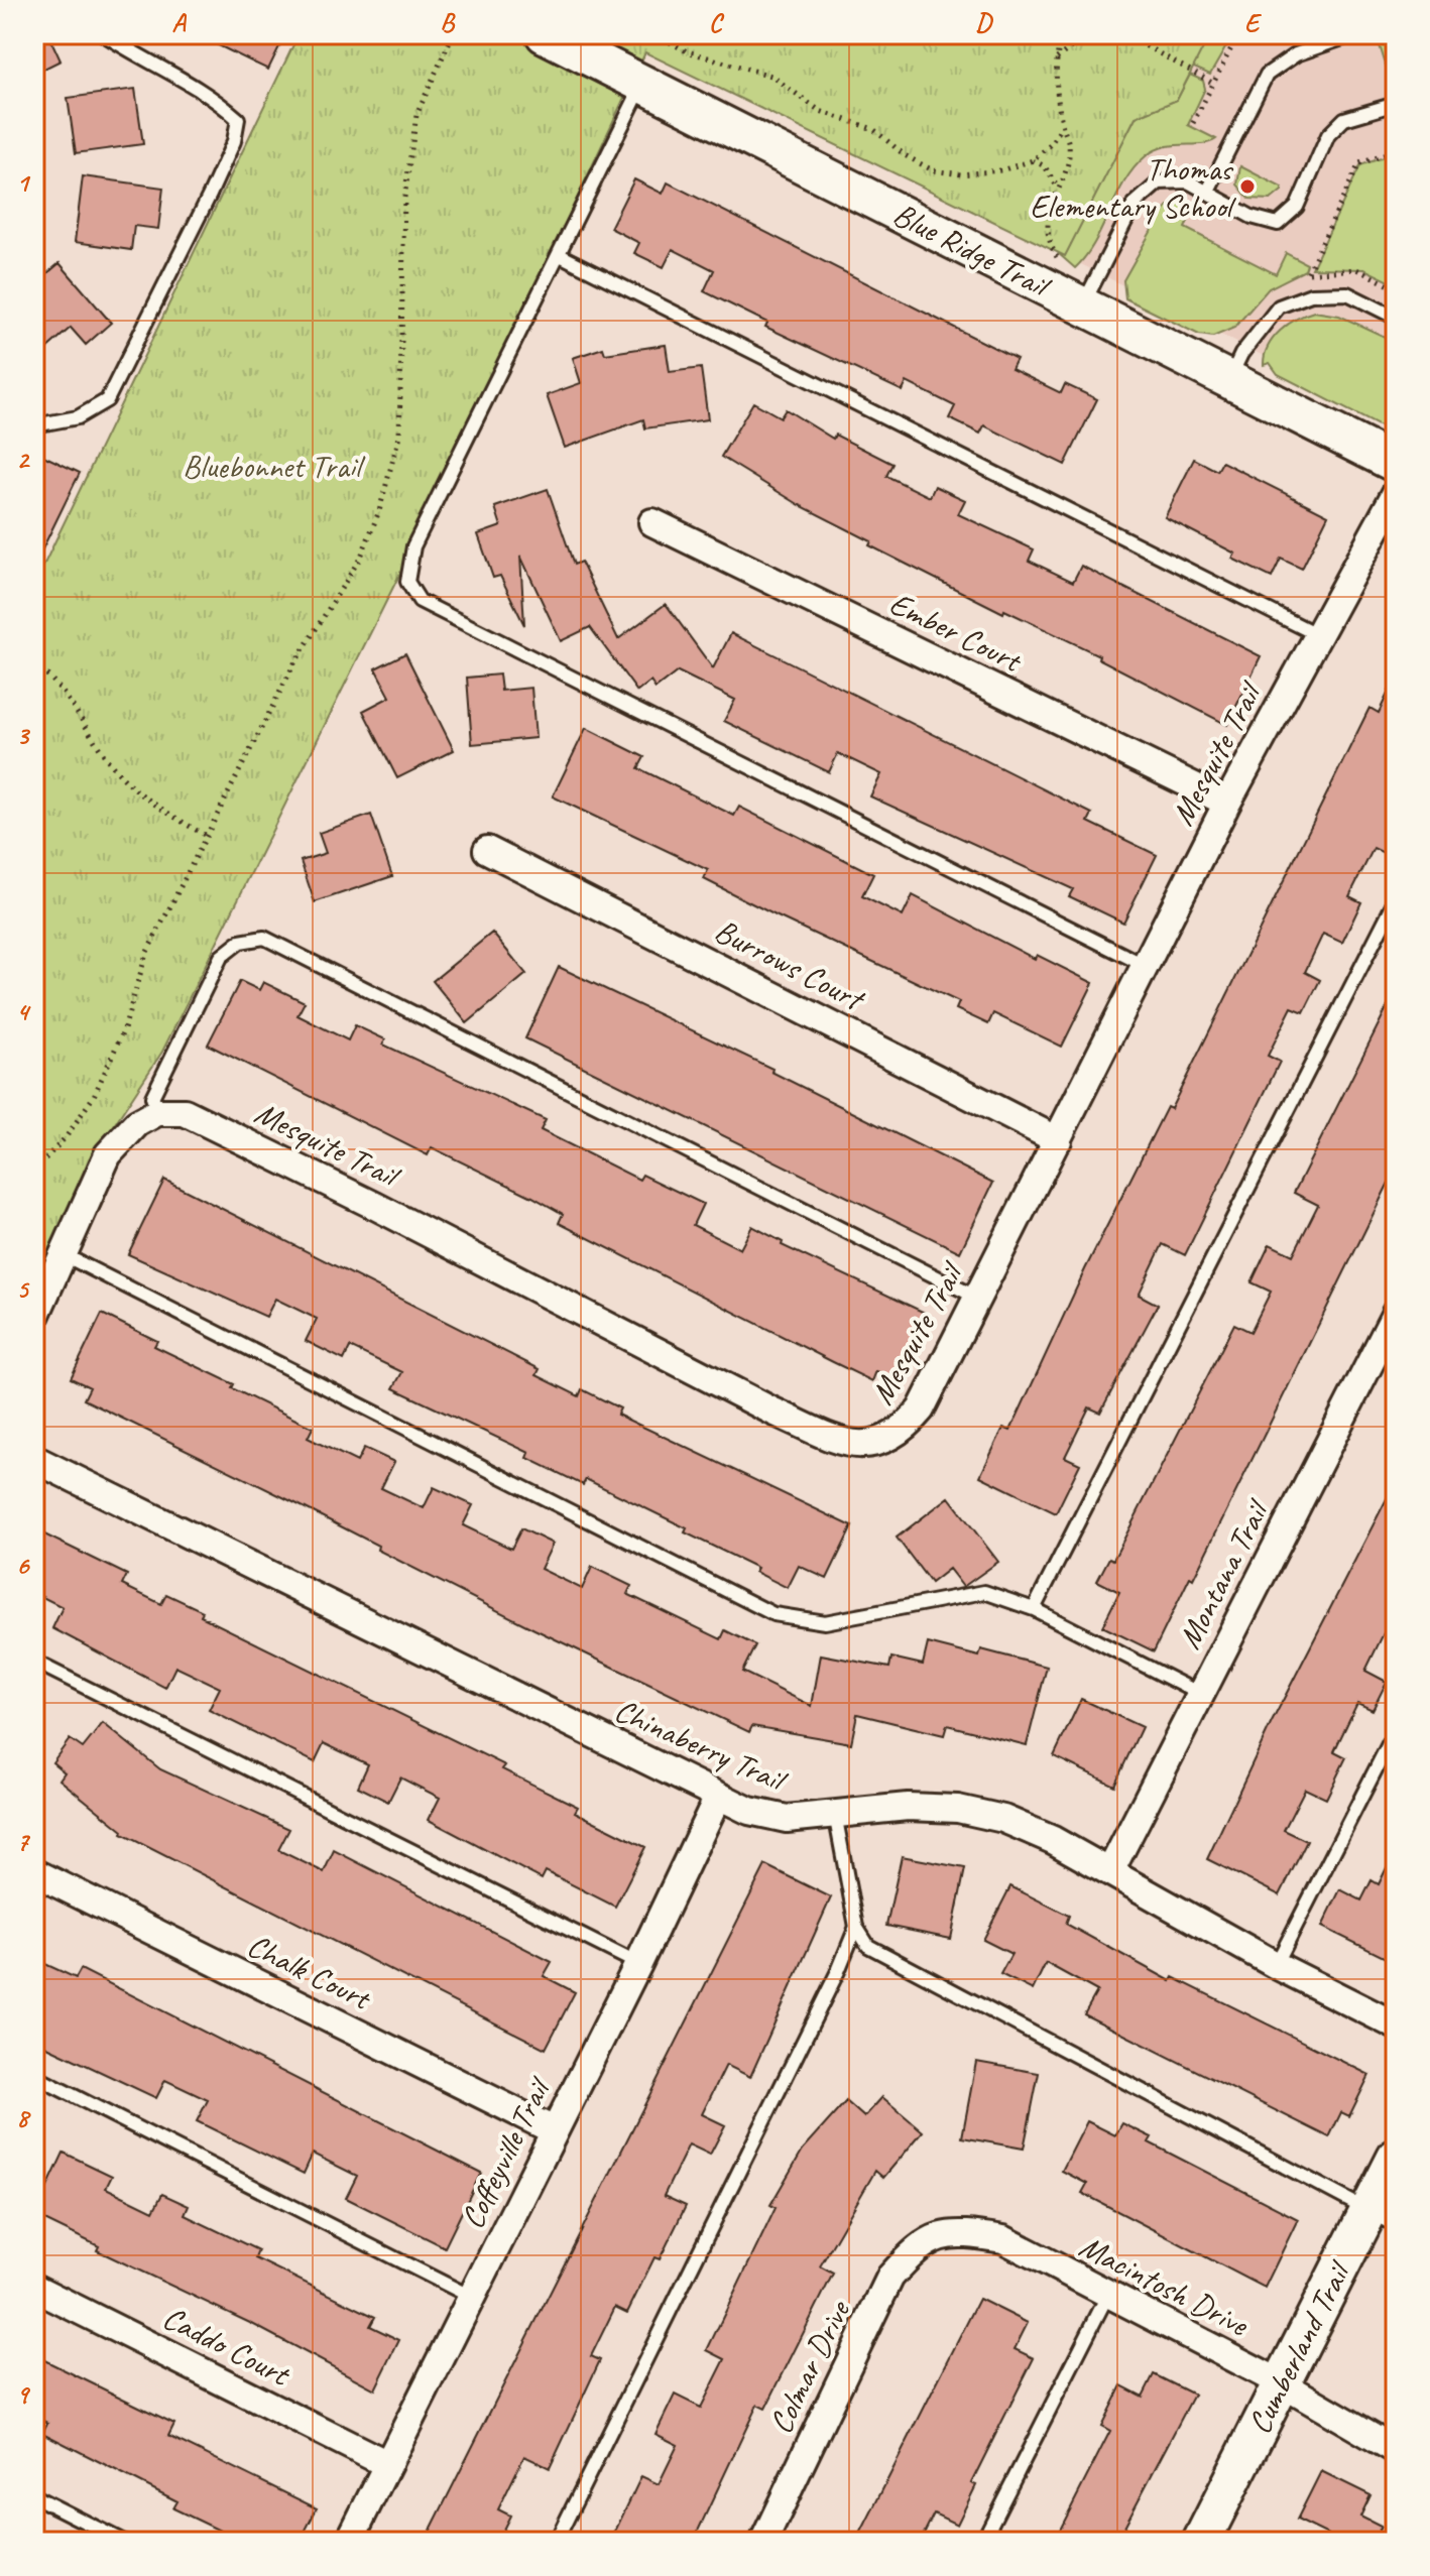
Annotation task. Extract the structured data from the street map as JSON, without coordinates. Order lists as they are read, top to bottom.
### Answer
{
  "streets": {
    "street": [
      "Blue Ridge Trail",
      "Ember Court",
      "Mesquite Trail",
      "Burrows Court",
      "Montana Trail",
      "Chinaberry Trail",
      "Chalk Court",
      "Coffeyville Trail",
      "Macintosh Drive",
      "Caddo Court",
      "Cumberland Trail",
      "Colmar Drive"
    ]
  },
  "crossings": [
    ["Ember Court", "Mesquite Trail"],
    ["Mesquite Trail", "Burrows Court"],
    ["Montana Trail", "Chinaberry Trail"],
    ["Chinaberry Trail", "Coffeyville Trail"],
    ["Chalk Court", "Coffeyville Trail"],
    ["Coffeyville Trail", "Caddo Court"],
    ["Macintosh Drive", "Cumberland Trail"],
    ["Macintosh Drive", "Colmar Drive"]
  ],
  "parks": ["Bluebonnet Trail"],
  "places": ["Thomas Elementary School"],
  "grid": {
    "columns": [
      "A",
      "B",
      "C",
      "D",
      "E"
    ],
    "rows": [
      "1",
      "2",
      "3",
      "4",
      "5",
      "6",
      "7",
      "8",
      "9"
    ]
  }
}
